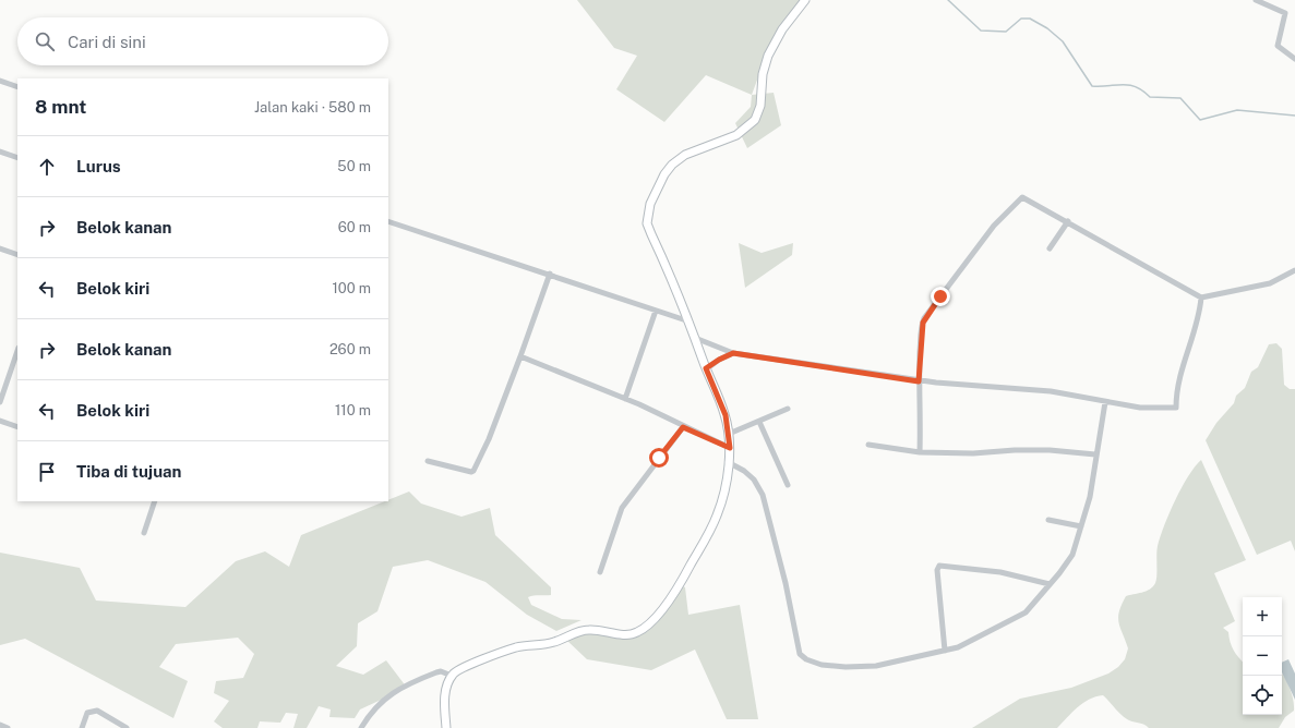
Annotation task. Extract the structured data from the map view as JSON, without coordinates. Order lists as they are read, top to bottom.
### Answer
{
  "page": {
    "search": "Cari di sini",
    "heading": ["8 mnt", "Jalan kaki · 580 m"],
    "list": [
      ["Lurus", "50 m"],
      ["Belok kanan", "60 m"],
      ["Belok kiri", "100 m"],
      ["Belok kanan", "260 m"],
      ["Belok kiri", "110 m"],
      "Tiba di tujuan"
    ],
    "map_buttons": ["+", "−"]
  }
}
